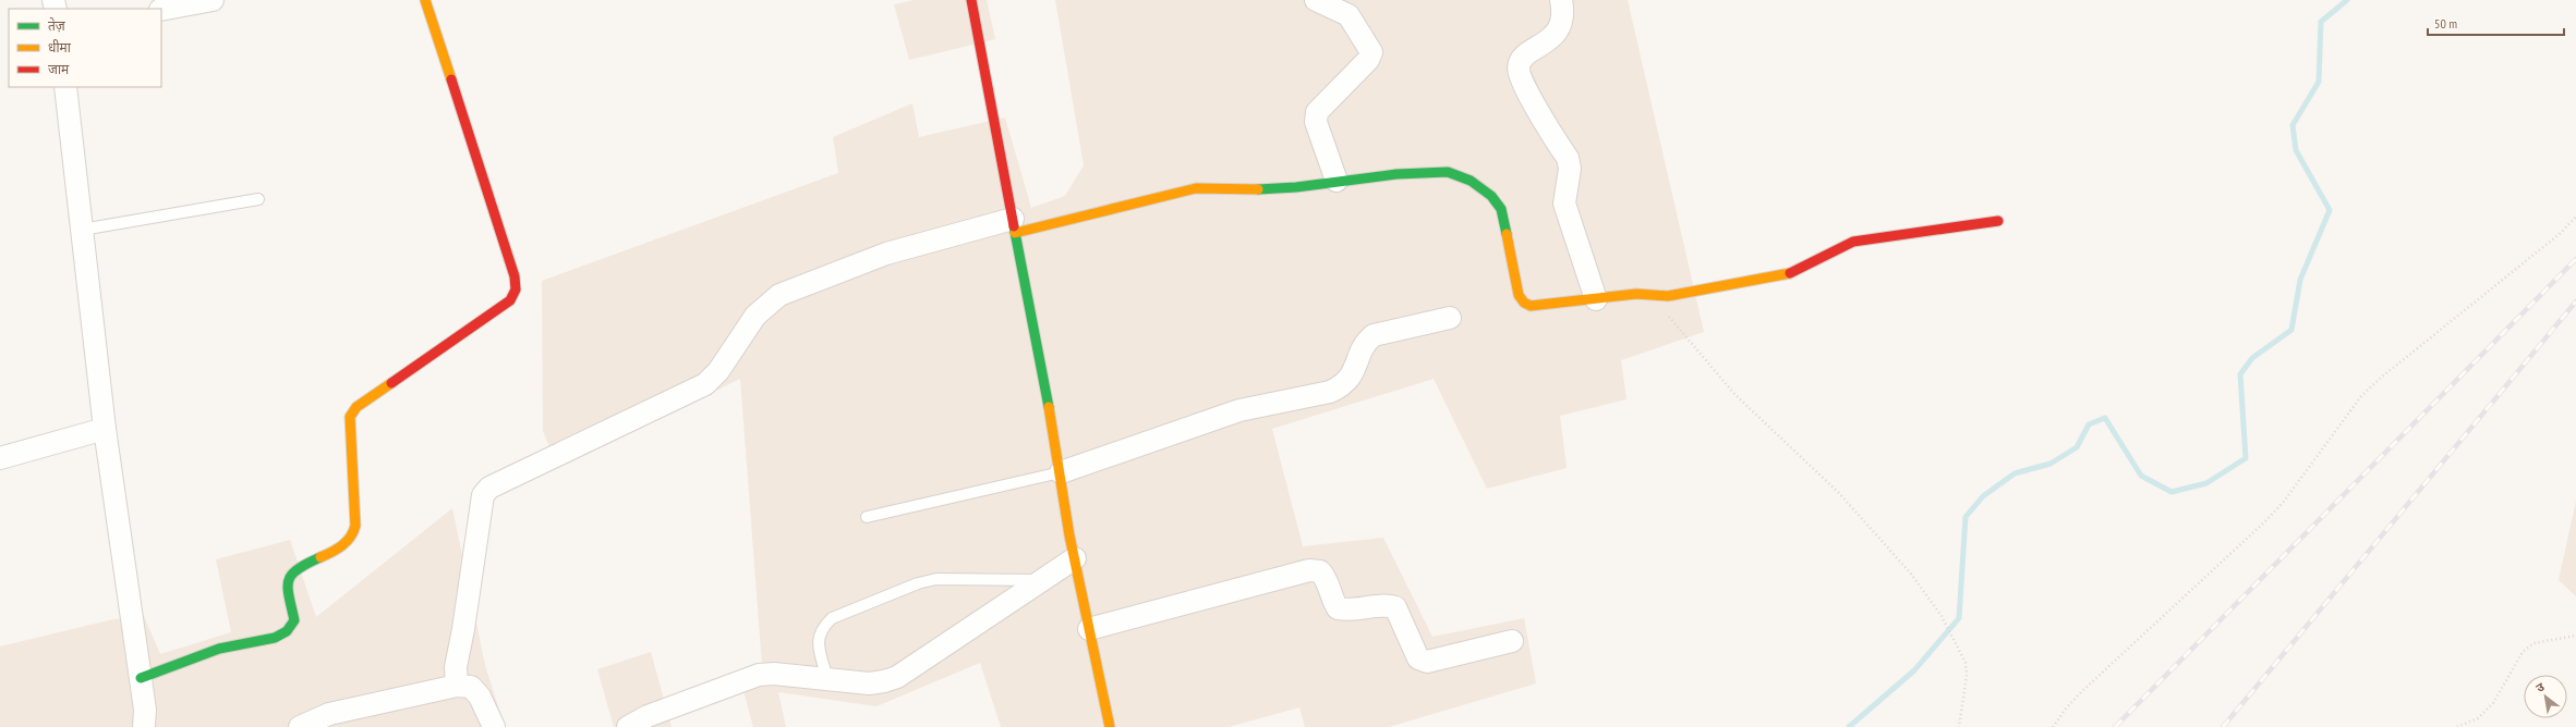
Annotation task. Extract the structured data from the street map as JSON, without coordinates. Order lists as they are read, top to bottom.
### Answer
{
  "legend": ["तेज़", "धीमा", "जाम"],
  "scale_bar": "50 m",
  "north": "top left"
}
